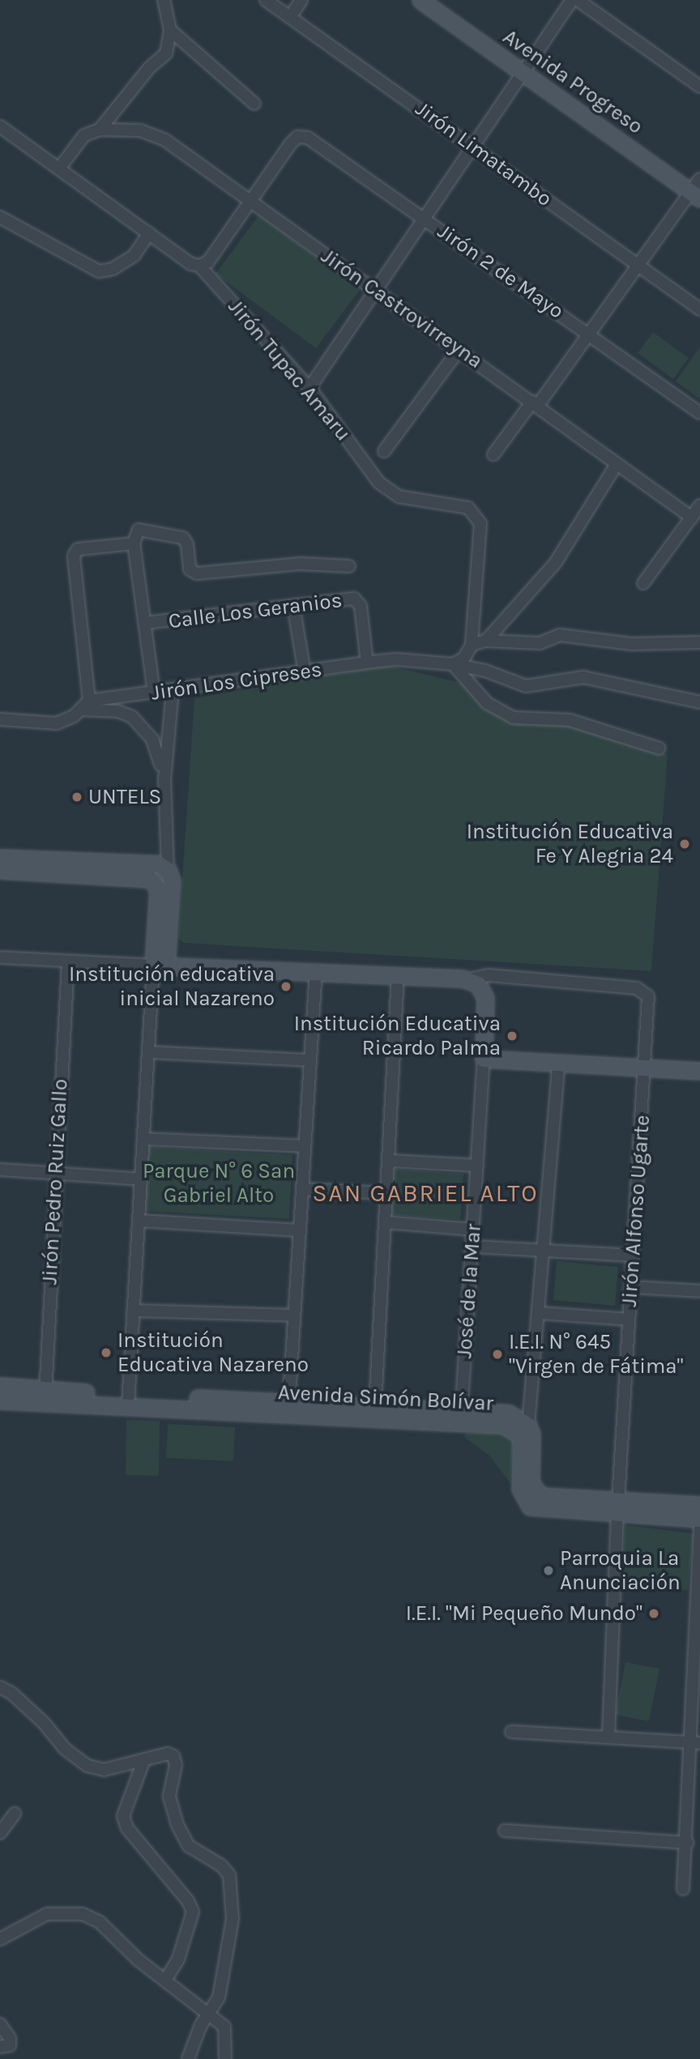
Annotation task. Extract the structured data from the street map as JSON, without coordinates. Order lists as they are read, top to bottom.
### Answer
{
  "streets": {
    "street": [
      "Avenida Progreso",
      "Jirón Limatambo",
      "Jirón 2 de Mayo",
      "Jirón Castrovirreyna",
      "Jirón Tupac Amaru",
      "Calle Los Geranios",
      "Jirón Los Cipreses",
      "Jirón Pedro Ruiz Gallo",
      "Jirón Alfonso Ugarte",
      "José de la Mar",
      "Avenida Simón Bolívar"
    ]
  },
  "crossings": [
    ["Jirón 2 de Mayo", "Jirón Castrovirreyna"],
    ["Calle Los Geranios", "Jirón Los Cipreses"],
    ["Jirón Pedro Ruiz Gallo", "Avenida Simón Bolívar"],
    ["José de la Mar", "Avenida Simón Bolívar"]
  ],
  "districts": ["SAN GABRIEL ALTO"],
  "parks": ["Parque N° 6 San Gabriel Alto"],
  "places": [
    "UNTELS",
    "Institución Educativa Fe Y Alegria 24",
    "Institución educativa inicial Nazareno",
    "Institución Educativa Ricardo Palma",
    "Institución Educativa Nazareno",
    "I.E.I. N° 645 \"Virgen de Fátima\"",
    "Parroquia La Anunciación",
    "I.E.I. \"Mi Pequeño Mundo\""
  ]
}
